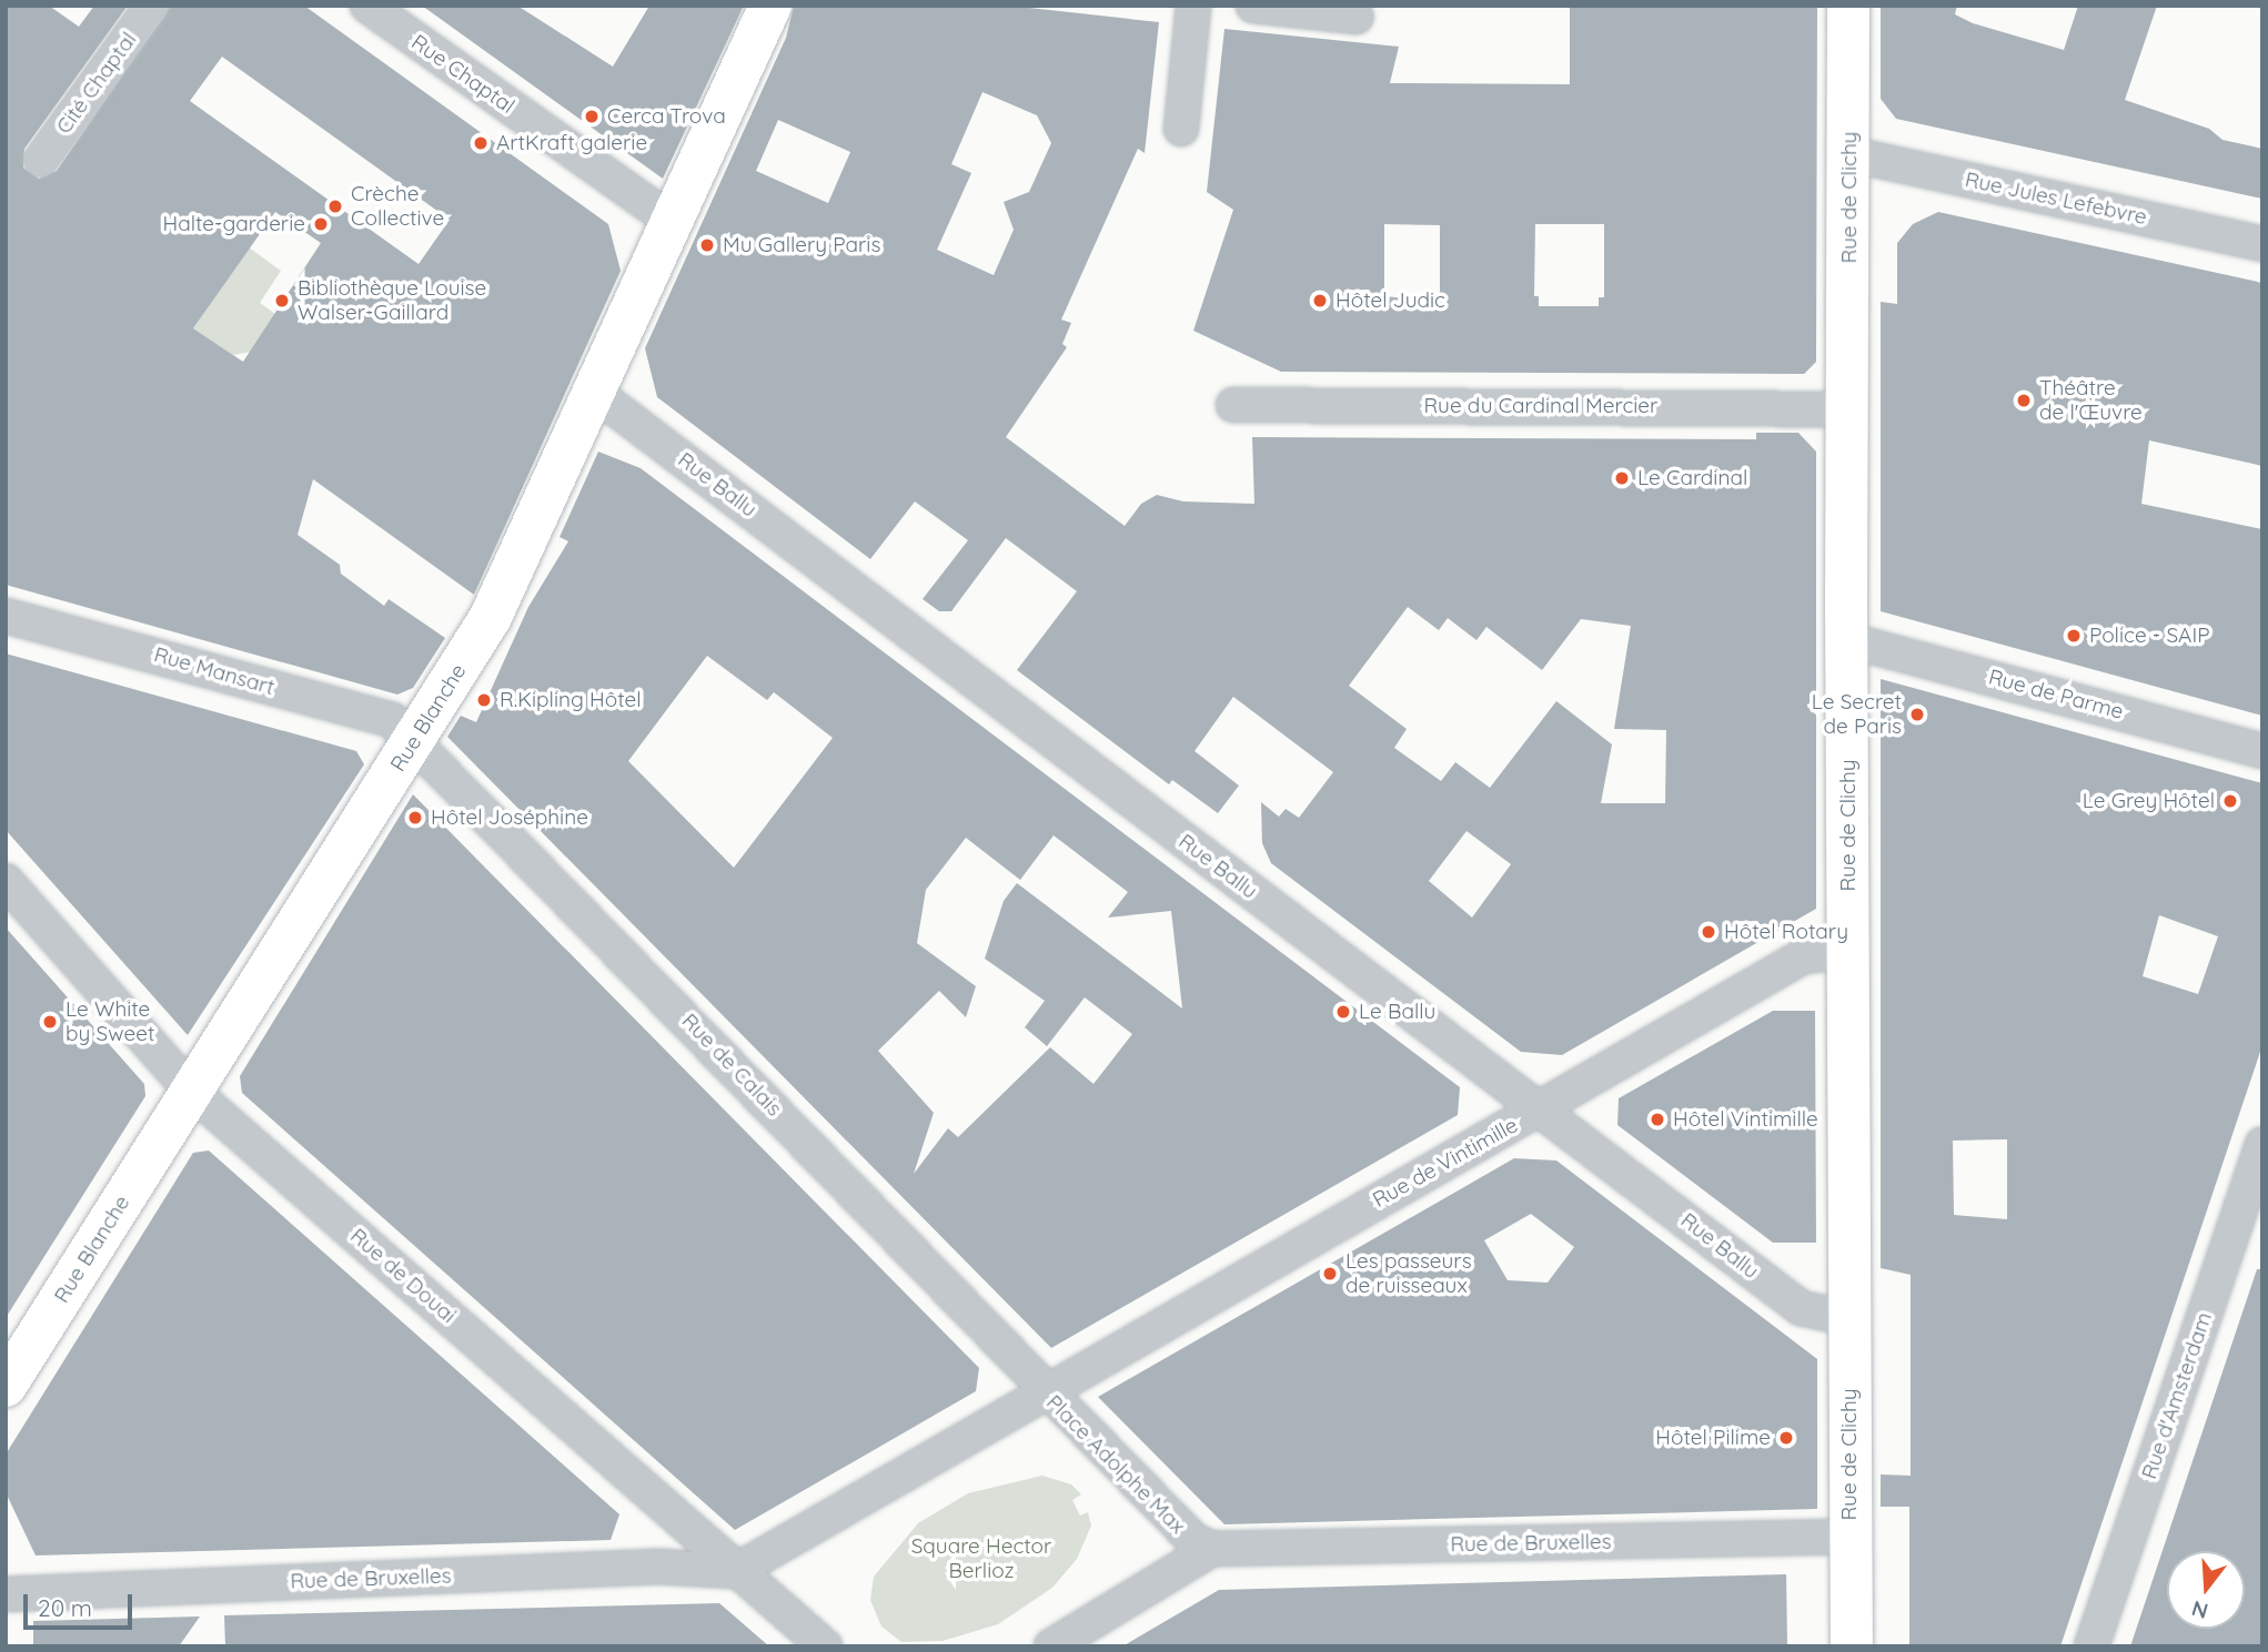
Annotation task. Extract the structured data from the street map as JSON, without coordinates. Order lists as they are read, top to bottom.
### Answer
{
  "streets": {
    "street": [
      "Rue Chaptal",
      "Cité Chaptal",
      "Rue de Clichy",
      "Rue Jules Lefebvre",
      "Rue du Cardinal Mercier",
      "Rue Ballu",
      "Rue Mansart",
      "Rue de Parme",
      "Rue Blanche",
      "Rue de Calais",
      "Rue de Vintimille",
      "Rue de Douai",
      "Rue d'Amsterdam",
      "Place Adolphe Max",
      "Rue de Bruxelles"
    ]
  },
  "crossings": [
    ["Rue Chaptal", "Rue Blanche"],
    ["Rue de Clichy", "Rue Jules Lefebvre"],
    ["Rue de Clichy", "Rue du Cardinal Mercier"],
    ["Rue de Clichy", "Rue Ballu"],
    ["Rue de Clichy", "Rue de Parme"],
    ["Rue de Clichy", "Rue de Vintimille"],
    ["Rue de Clichy", "Rue de Bruxelles"],
    ["Rue Ballu", "Rue Blanche"],
    ["Rue Ballu", "Rue de Vintimille"],
    ["Rue Mansart", "Rue Blanche"],
    ["Rue Mansart", "Rue de Calais"],
    ["Rue Blanche", "Rue de Calais"],
    ["Rue Blanche", "Rue de Douai"],
    ["Rue de Calais", "Rue de Vintimille"],
    ["Rue de Calais", "Place Adolphe Max"],
    ["Rue de Vintimille", "Place Adolphe Max"],
    ["Rue de Douai", "Place Adolphe Max"],
    ["Rue de Douai", "Rue de Bruxelles"],
    ["Place Adolphe Max", "Rue de Bruxelles"]
  ],
  "parks": ["Square Hector Berlioz"],
  "places": [
    "Cerca Trova",
    "ArtKraft galerie",
    "Crèche Collective",
    "Halte-garderie",
    "Mu Gallery Paris",
    "Bibliothèque Louise Walser-Gaillard",
    "Hôtel Judic",
    "Théâtre de l'Œuvre",
    "Le Cardinal",
    "Police - SAIP",
    "R.Kipling Hôtel",
    "Le Secret de Paris",
    "Le Grey Hôtel",
    "Hôtel Joséphine",
    "Hôtel Rotary",
    "Le Ballu",
    "Le White by Sweet",
    "Hôtel Vintimille",
    "Les passeurs de ruisseaux",
    "Hôtel Pilime"
  ],
  "scale_bar": "20 m",
  "north": "bottom"
}
